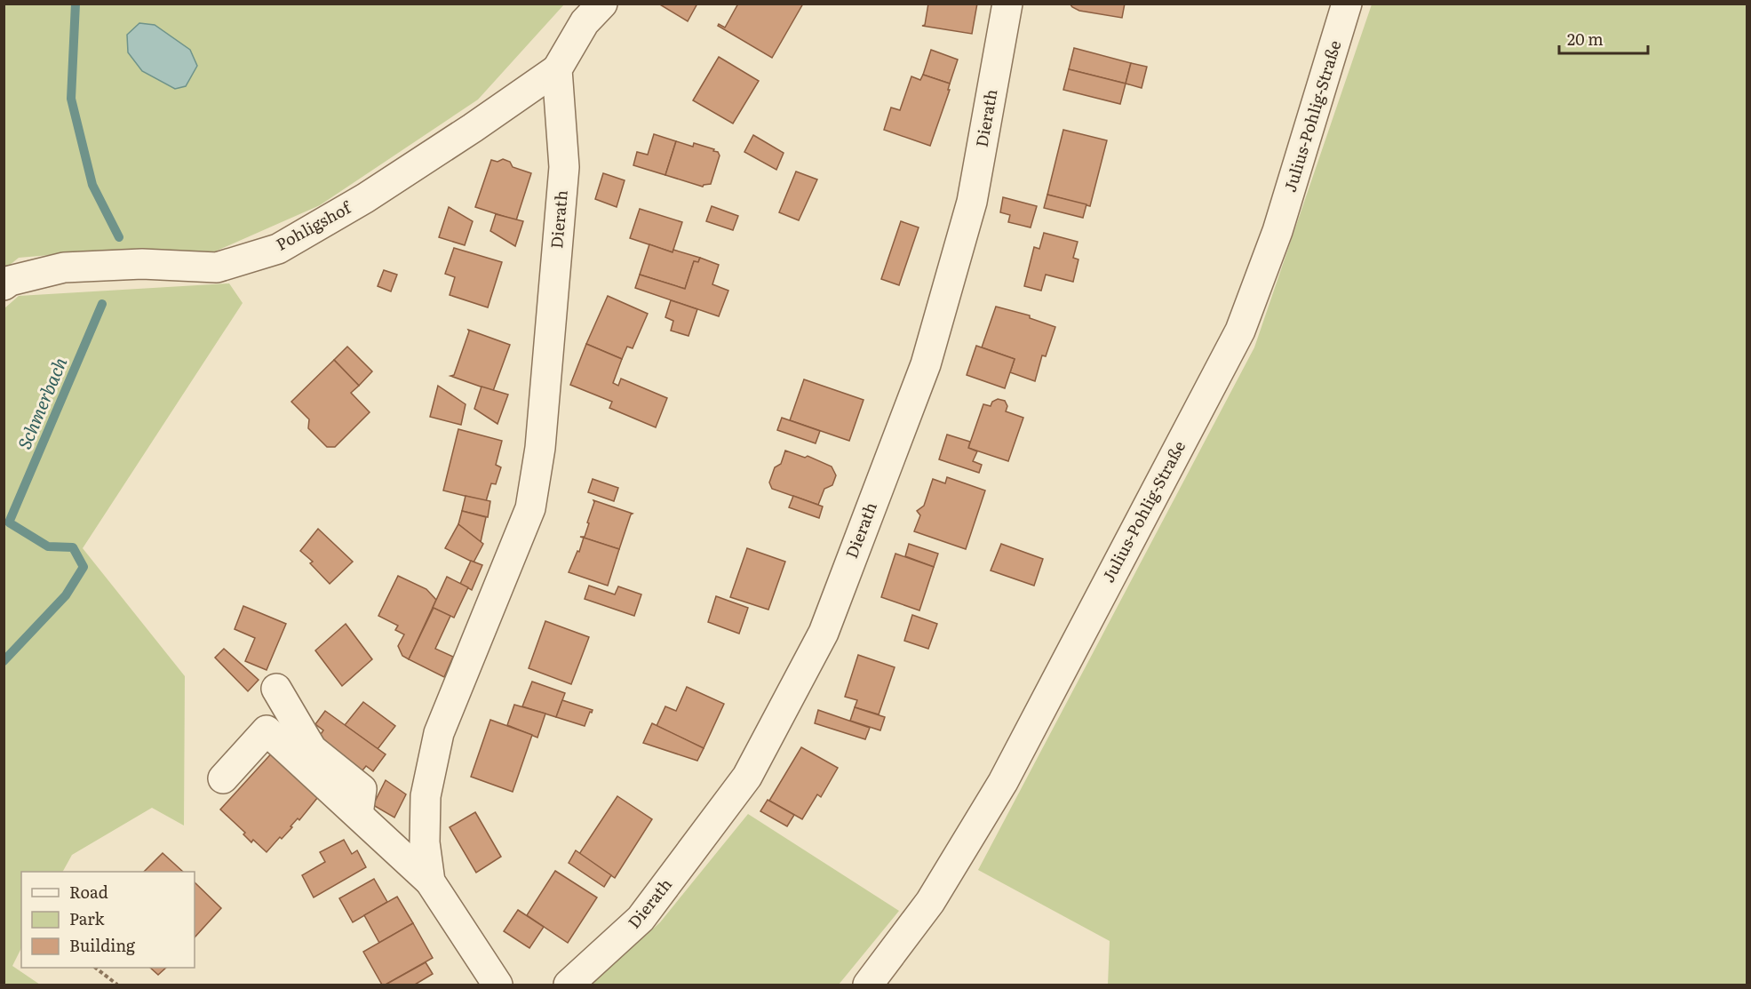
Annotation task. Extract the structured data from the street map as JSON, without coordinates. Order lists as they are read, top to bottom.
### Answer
{
  "streets": {
    "street": ["Julius-Pohlig-Straße", "Dierath", "Pohligshof"]
  },
  "crossings": [
    ["Dierath", "Pohligshof"]
  ],
  "water": ["Schmerbach"],
  "legend": ["Road", "Park", "Building"],
  "scale_bar": "20 m"
}
